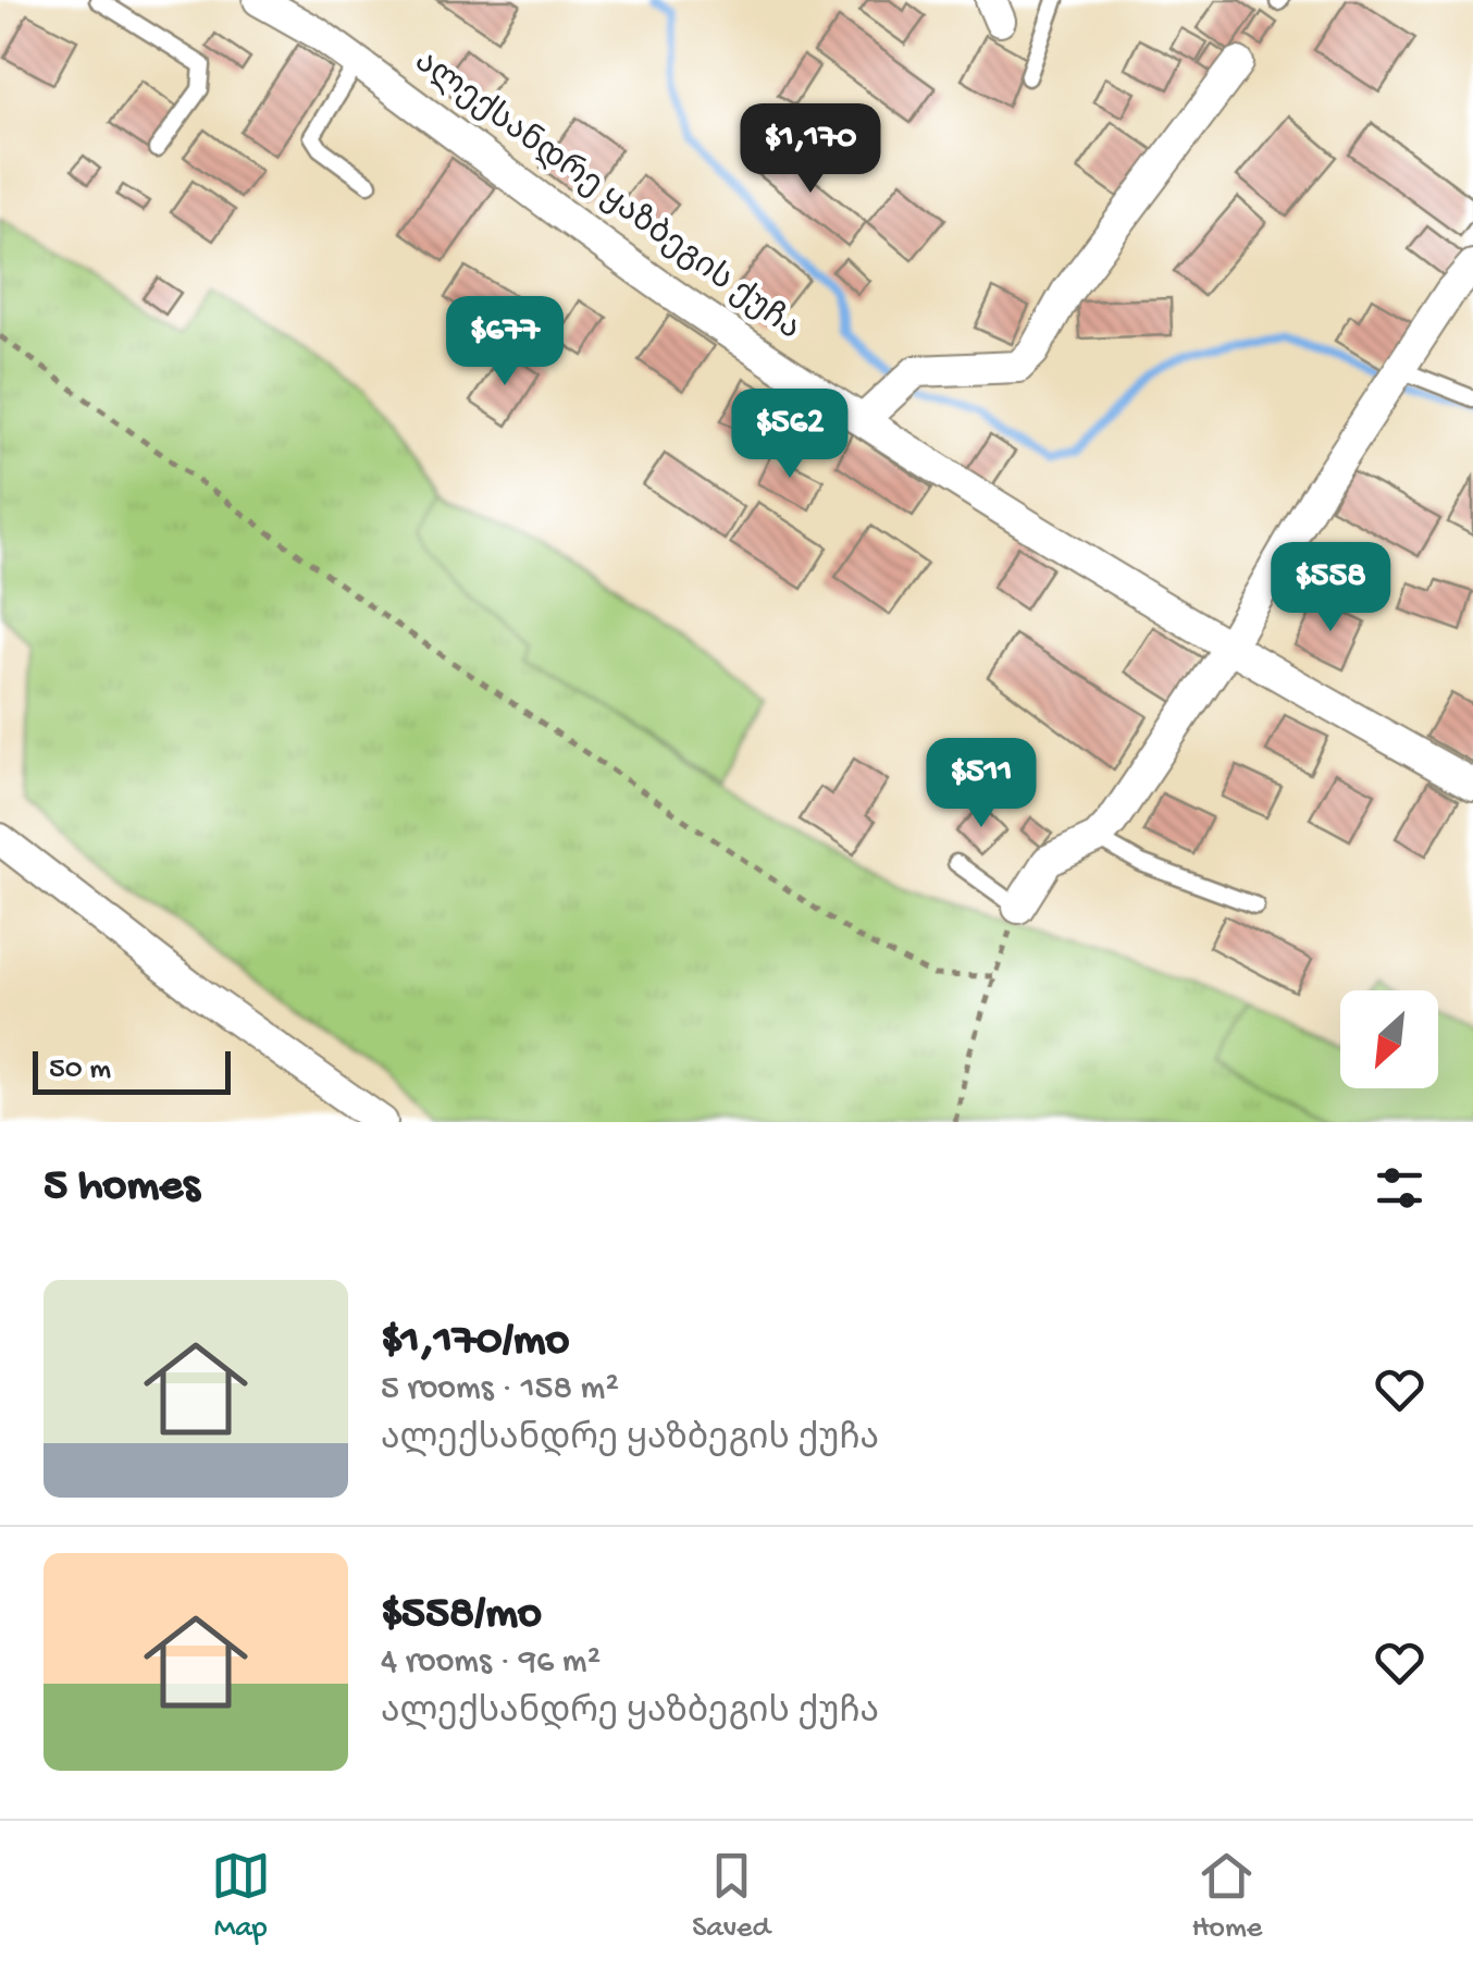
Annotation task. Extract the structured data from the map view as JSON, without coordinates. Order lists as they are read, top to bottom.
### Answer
{
  "streets": {
    "street": ["ალექსანდრე ყაზბეგის ქუჩა"]
  },
  "scale_bar": "50 m",
  "north": "bottom left",
  "page": {
    "price": [
      "$1,170",
      "$677",
      "$562",
      "$558",
      "$511"
    ],
    "scale": "50 m",
    "heading": "5 homes",
    "list": [
      {
        "name": "$1,170/mo",
        "note": "5 rooms · 158 m² · ალექსანდრე ყაზბეგის ქუჩა"
      },
      {
        "name": "$558/mo",
        "note": "4 rooms · 96 m² · ალექსანდრე ყაზბეგის ქუჩა"
      }
    ],
    "tabs": ["Map", "Saved", "Home"]
  }
}
